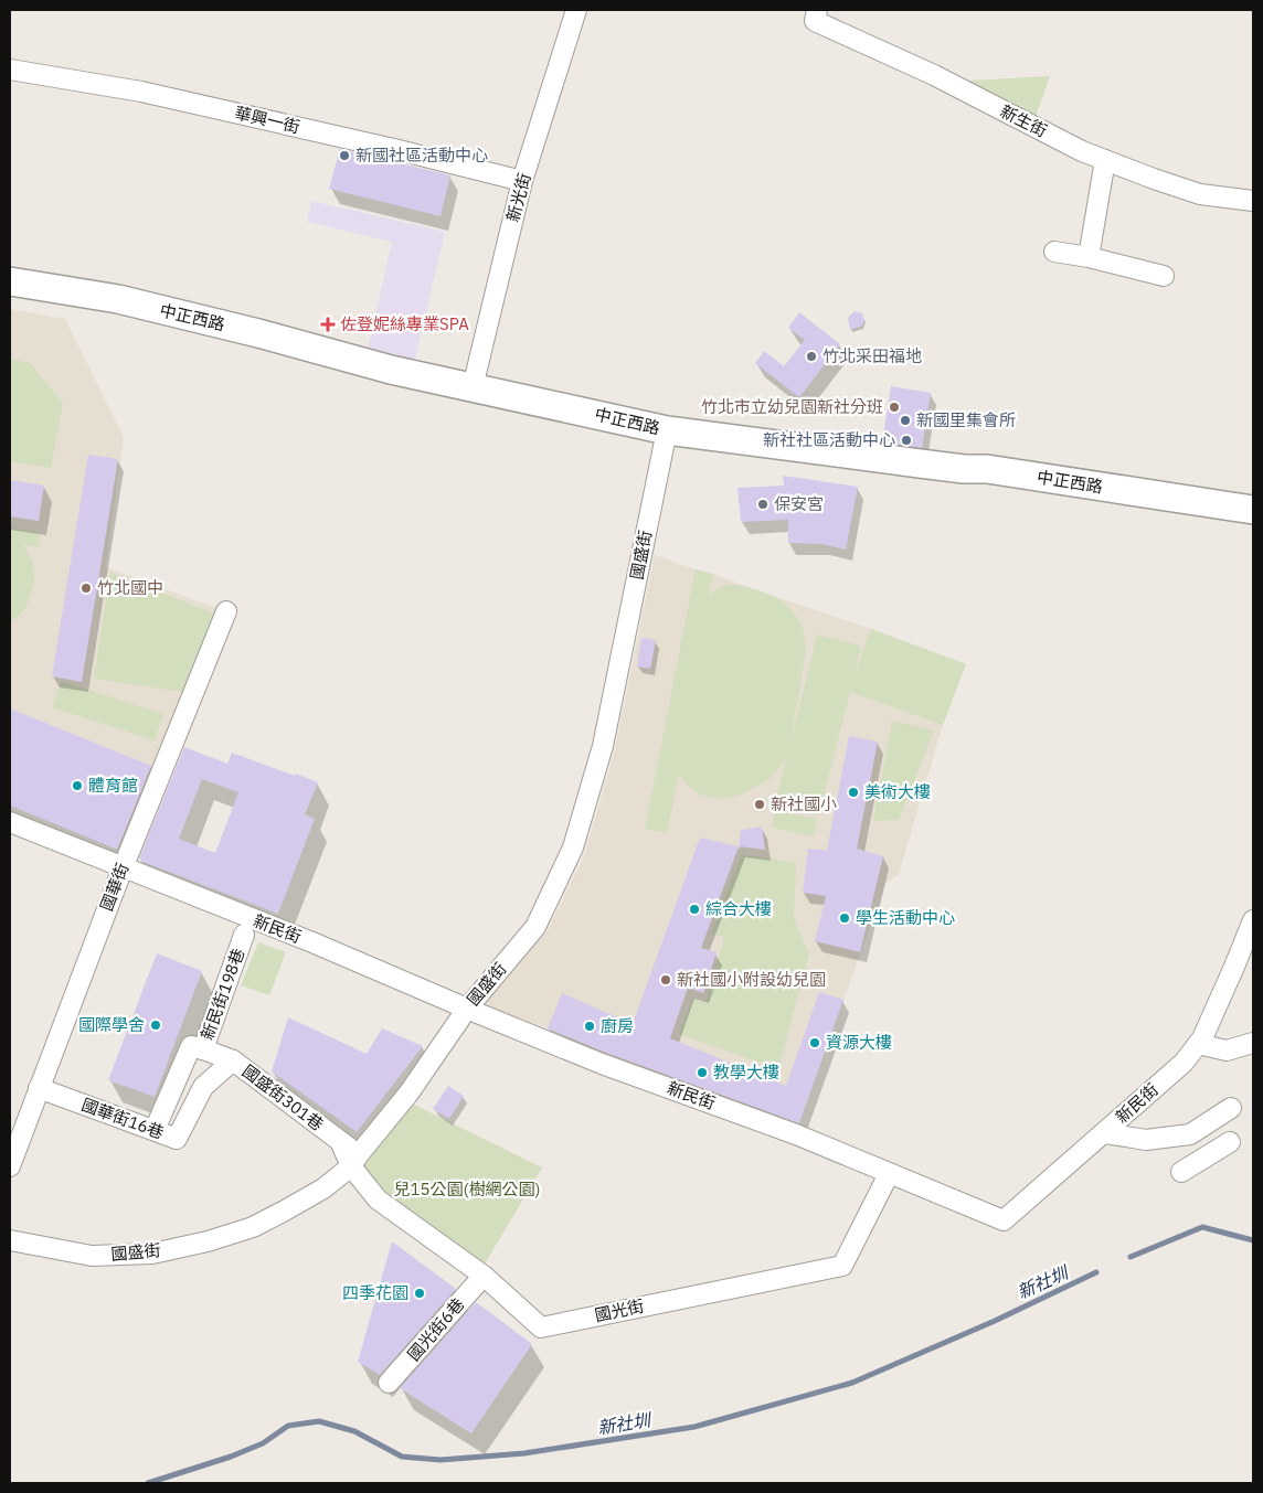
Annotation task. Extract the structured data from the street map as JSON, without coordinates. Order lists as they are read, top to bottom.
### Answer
{
  "streets": {
    "main road": ["中正西路"],
    "street": [
      "華興一街",
      "新生街",
      "新光街",
      "國盛街",
      "國華街",
      "新民街",
      "新民街198巷",
      "國盛街301巷",
      "國華街16巷",
      "國光街",
      "國光街6巷"
    ]
  },
  "crossings": [
    ["華興一街", "新光街"],
    ["新光街", "中正西路"],
    ["中正西路", "國盛街"],
    ["國盛街", "新民街"],
    ["國盛街", "國光街"],
    ["國華街", "新民街"],
    ["國華街", "國華街16巷"],
    ["新民街", "國光街"],
    ["新民街198巷", "國盛街301巷"],
    ["新民街198巷", "國華街16巷"],
    ["國盛街301巷", "國華街16巷"],
    ["國盛街301巷", "國光街"],
    ["國光街", "國光街6巷"]
  ],
  "water": ["新社圳"],
  "parks": ["兒15公園(樹網公園)"],
  "places": {
    "other": [
      "新國社區活動中心",
      "竹北采田福地",
      "竹北市立幼兒園新社分班",
      "新國里集會所",
      "新社社區活動中心",
      "保安宮",
      "竹北國中",
      "體育館",
      "美術大樓",
      "新社國小",
      "綜合大樓",
      "學生活動中心",
      "新社國小附設幼兒園",
      "國際學舍",
      "廚房",
      "資源大樓",
      "教學大樓",
      "四季花園"
    ],
    "health": ["佐登妮絲專業SPA"]
  }
}
